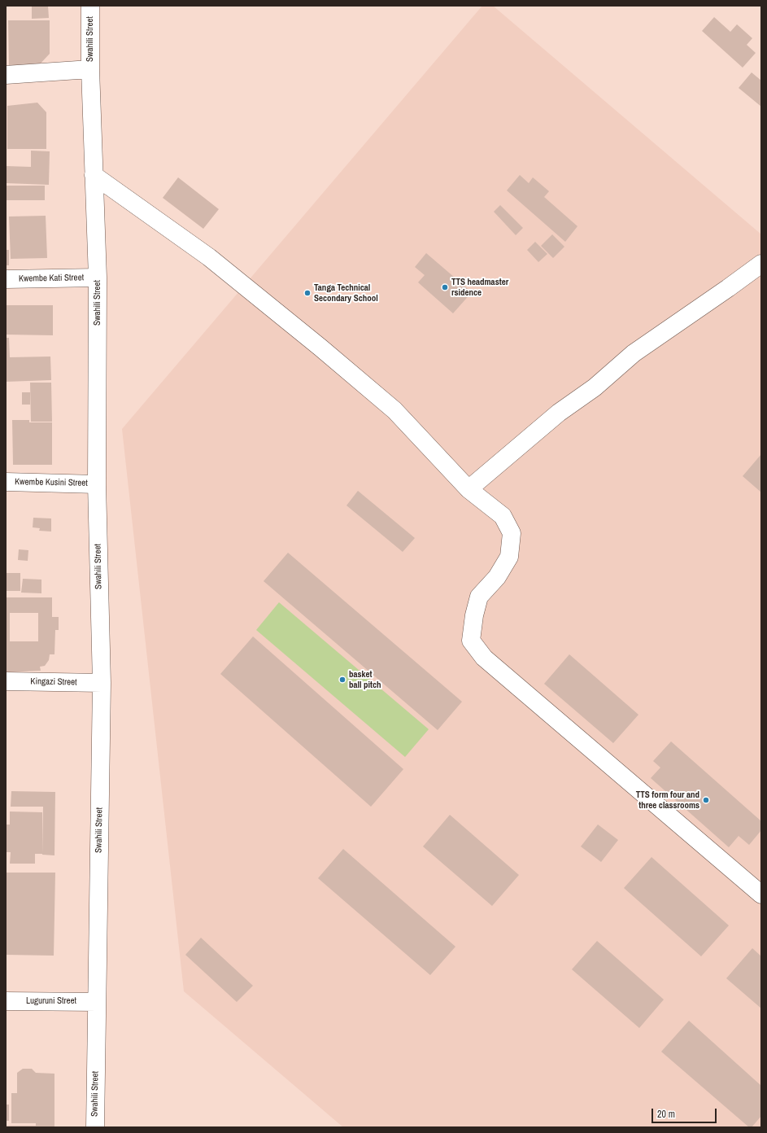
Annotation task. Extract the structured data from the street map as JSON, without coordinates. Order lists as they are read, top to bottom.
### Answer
{
  "streets": {
    "street": [
      "Swahili Street",
      "Kwembe Kati Street",
      "Kwembe Kusini Street",
      "Kingazi Street",
      "Luguruni Street"
    ]
  },
  "crossings": [
    ["Swahili Street", "Kwembe Kati Street"],
    ["Swahili Street", "Kwembe Kusini Street"],
    ["Swahili Street", "Kingazi Street"],
    ["Swahili Street", "Luguruni Street"]
  ],
  "places": [
    "TTS headmaster rsidence",
    "Tanga Technical Secondary School",
    "basket ball pitch",
    "TTS form four and three classrooms"
  ],
  "scale_bar": "20 m"
}
